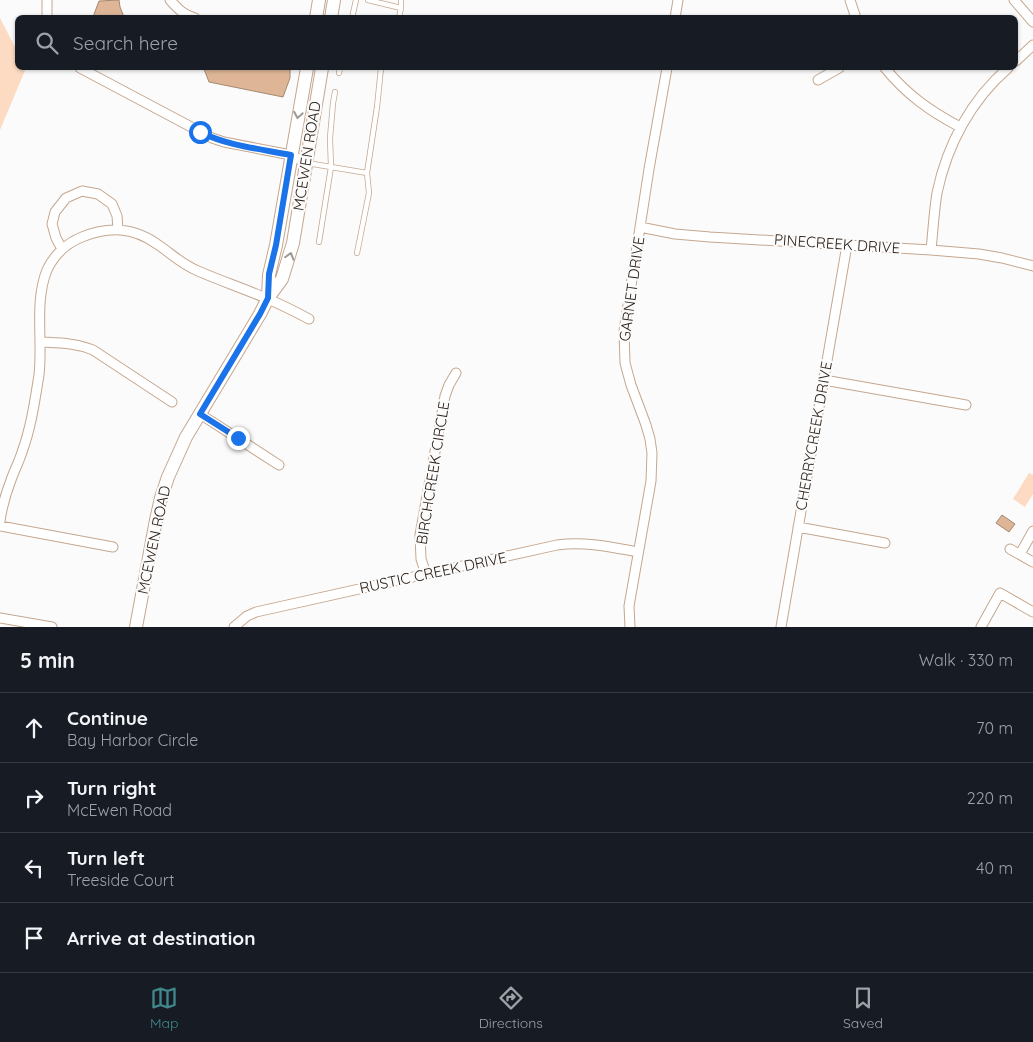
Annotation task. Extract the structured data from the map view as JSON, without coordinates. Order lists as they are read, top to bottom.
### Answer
{
  "streets": {
    "street": [
      "MCEWEN ROAD",
      "PINECREEK DRIVE",
      "GARNET DRIVE",
      "CHERRYCREEK DRIVE",
      "BIRCHCREEK CIRCLE",
      "RUSTIC CREEK DRIVE"
    ]
  },
  "crossings": [
    ["PINECREEK DRIVE", "GARNET DRIVE"],
    ["PINECREEK DRIVE", "CHERRYCREEK DRIVE"],
    ["GARNET DRIVE", "RUSTIC CREEK DRIVE"],
    ["BIRCHCREEK CIRCLE", "RUSTIC CREEK DRIVE"]
  ],
  "page": {
    "search": "Search here",
    "heading": ["5 min", "Walk · 330 m"],
    "list": [
      ["Continue", "Bay Harbor Circle", "70 m"],
      ["Turn right", "McEwen Road", "220 m"],
      ["Turn left", "Treeside Court", "40 m"],
      "Arrive at destination"
    ],
    "nav": ["Map", "Directions", "Saved"]
  }
}
